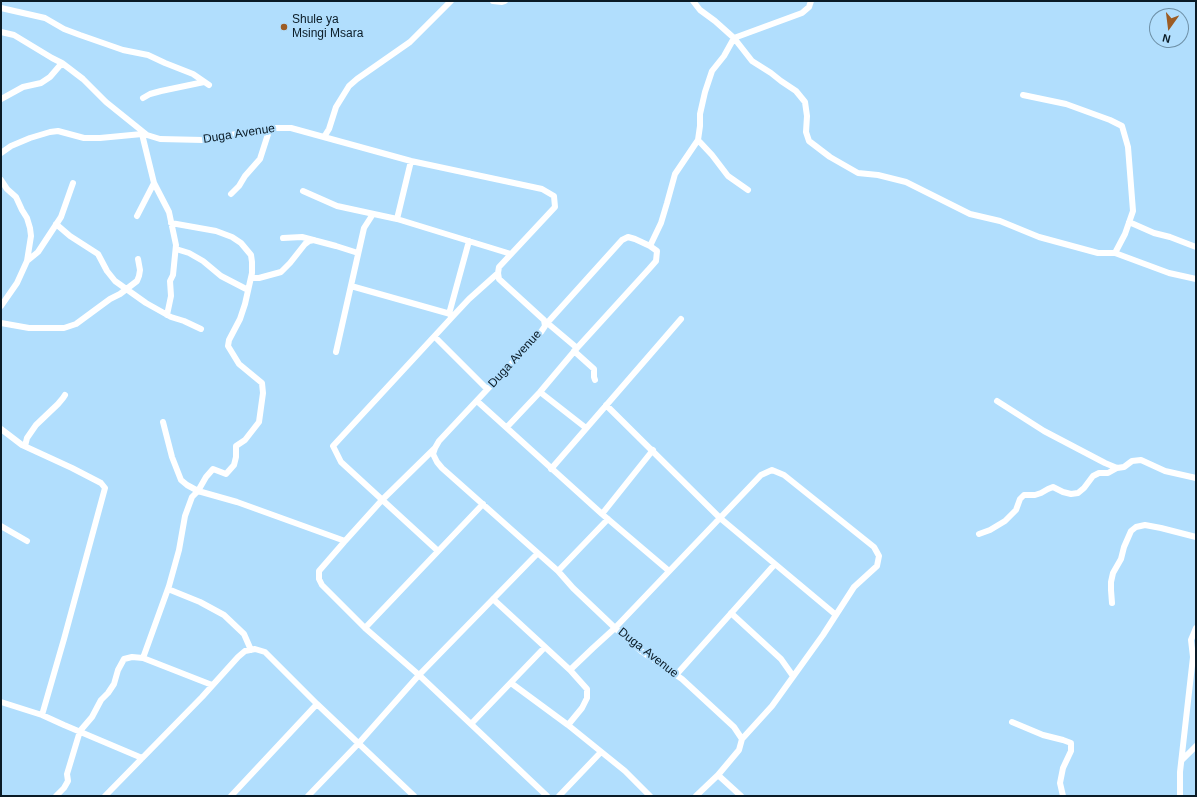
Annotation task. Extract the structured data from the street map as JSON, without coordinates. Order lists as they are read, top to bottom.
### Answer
{
  "streets": {
    "street": ["Duga Avenue"]
  },
  "places": ["Shule ya Msingi Msara"],
  "north": "bottom"
}
